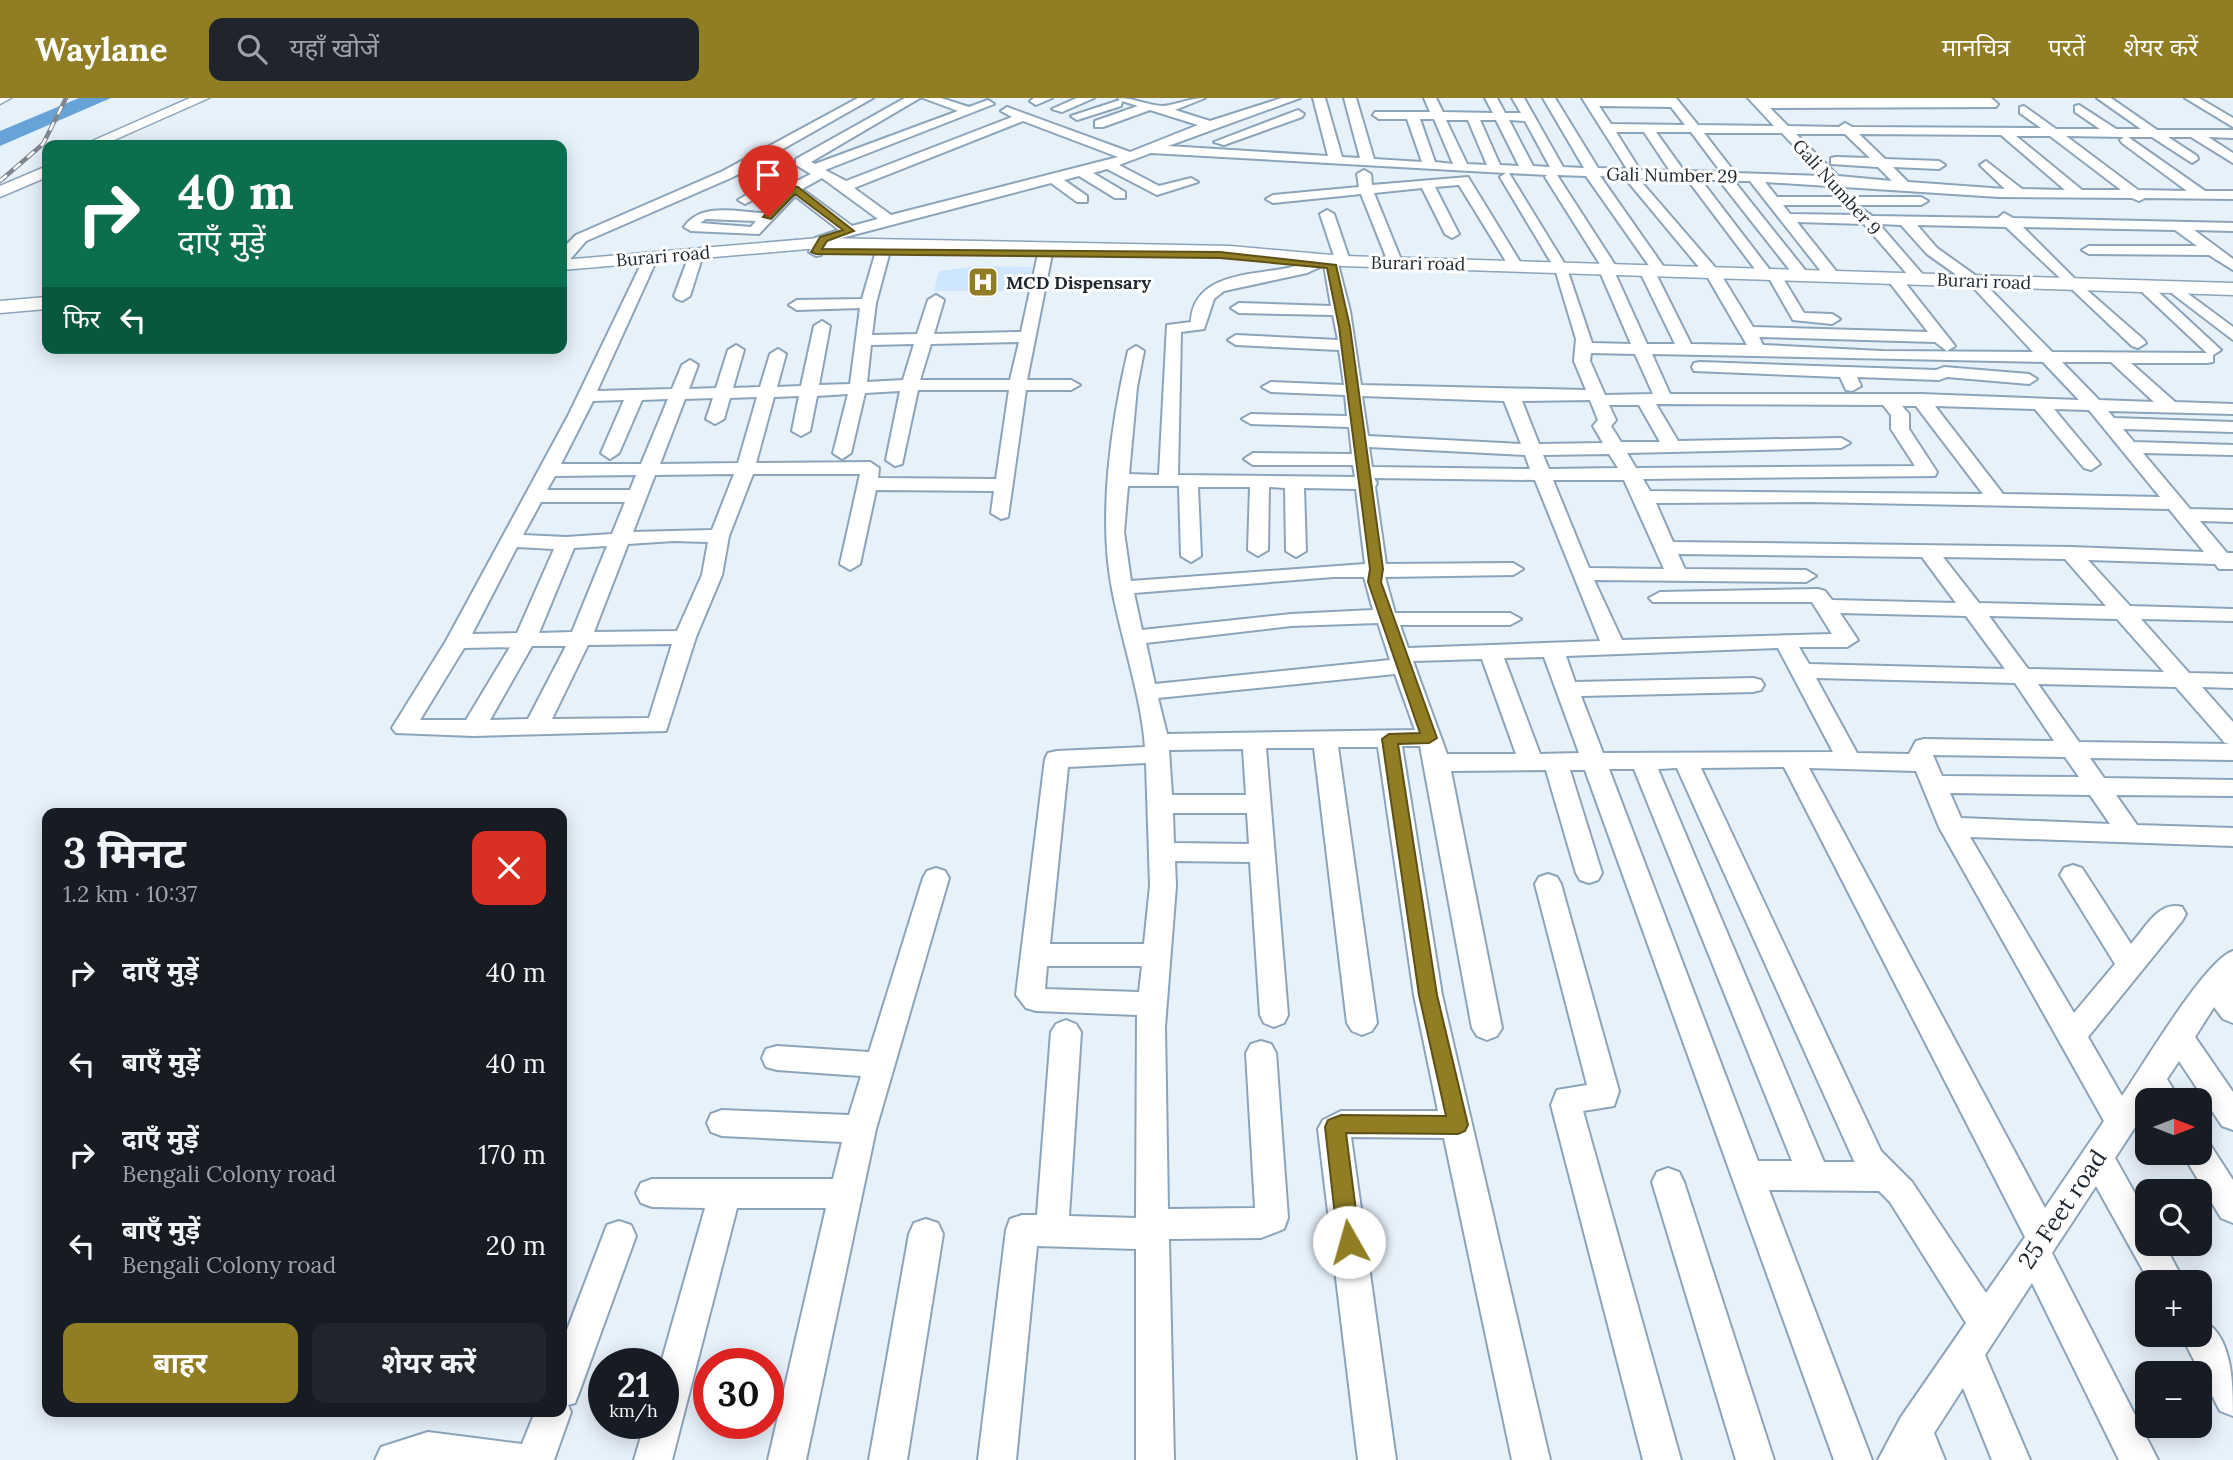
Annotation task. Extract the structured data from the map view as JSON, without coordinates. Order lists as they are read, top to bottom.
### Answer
{
  "streets": {
    "main road": ["Burari road"],
    "street": ["Gali Number 29", "Gali Number 9", "25 Feet road"]
  },
  "crossings": [
    ["Gali Number 29", "Gali Number 9"],
    ["Gali Number 9", "Burari road"]
  ],
  "places": {
    "hospital": ["MCD Dispensary"]
  },
  "north": "right",
  "page": {
    "header": "Waylane",
    "search": "यहाँ खोजें",
    "nav": ["मानचित्र", "परतें", "शेयर करें"],
    "turn": ["40 m", "दाएँ मुड़ें"],
    "then": "फिर",
    "heading": ["3 मिनट", "1.2 km · 10:37"],
    "list": [
      {
        "name": "दाएँ मुड़ें",
        "value": "40 m"
      },
      {
        "name": "बाएँ मुड़ें",
        "value": "40 m"
      },
      {
        "name": "दाएँ मुड़ें",
        "note": "Bengali Colony road",
        "value": "170 m"
      },
      {
        "name": "बाएँ मुड़ें",
        "note": "Bengali Colony road",
        "value": "20 m"
      }
    ],
    "map_buttons": ["+", "−"],
    "buttons": ["बाहर", "शेयर करें"],
    "speed": "21 km/h",
    "limit": "30"
  }
}
